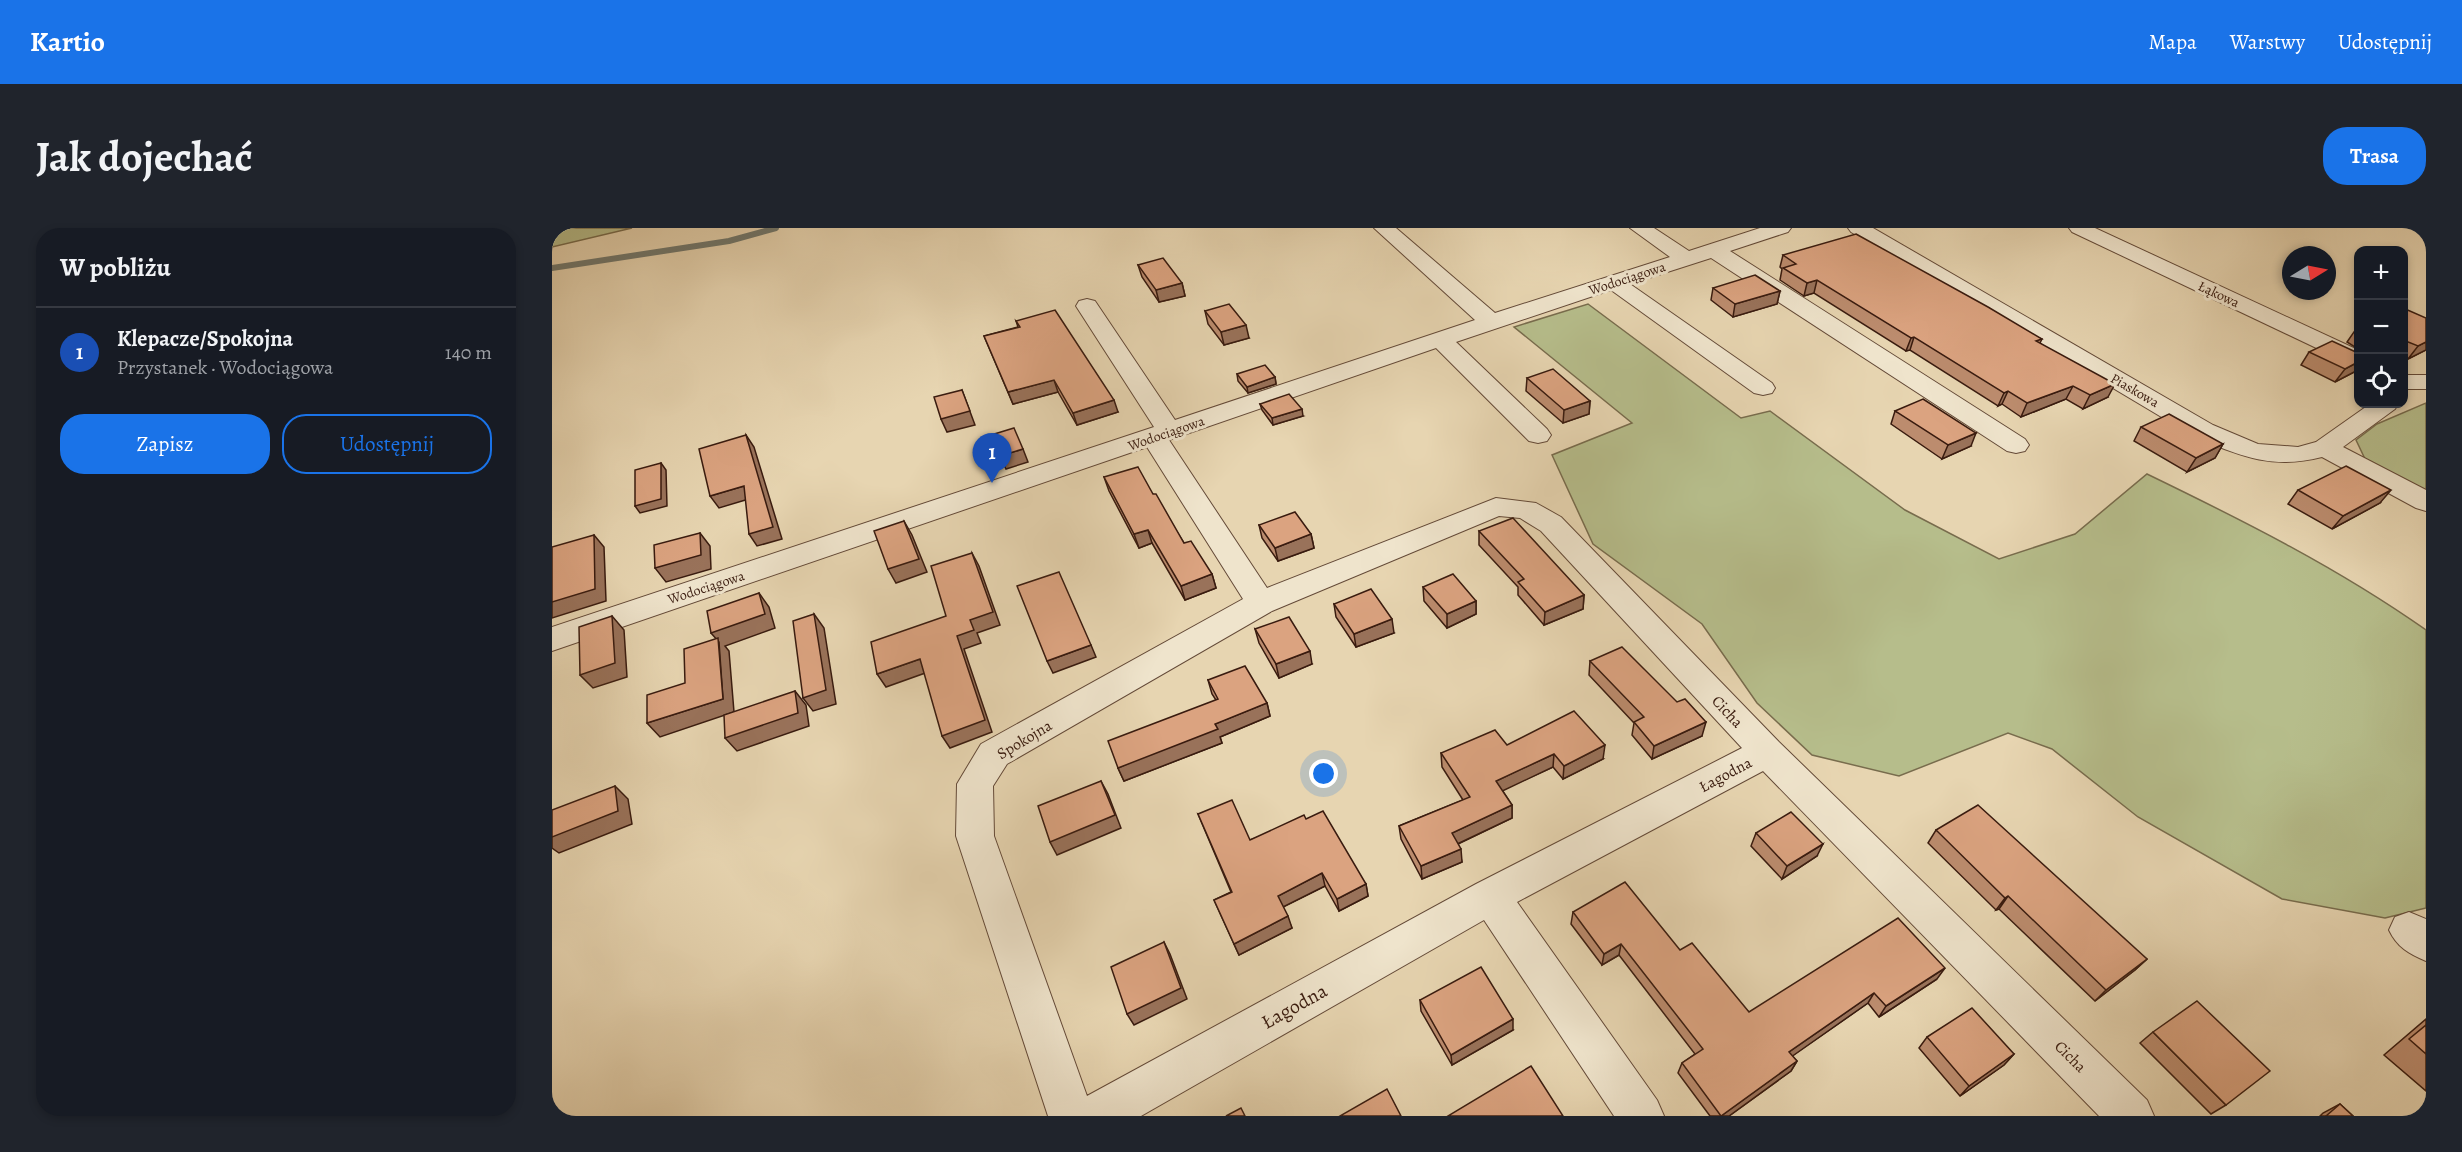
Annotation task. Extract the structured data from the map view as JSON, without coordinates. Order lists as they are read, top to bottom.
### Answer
{
  "streets": {
    "street": [
      "Wodociągowa",
      "Łąkowa",
      "Piaskowa",
      "Cicha",
      "Spokojna",
      "Łagodna"
    ]
  },
  "crossings": [
    ["Cicha", "Spokojna"],
    ["Cicha", "Łagodna"]
  ],
  "north": "right",
  "page": {
    "header": "Kartio",
    "nav": ["Mapa", "Warstwy", "Udostępnij"],
    "buttons": [
      "Trasa",
      ["Zapisz", "Udostępnij"]
    ],
    "title": "Jak dojechać",
    "heading": "W pobliżu",
    "map_buttons": ["+", "−"],
    "list": [
      {
        "mark": "1",
        "name": "Klepacze/Spokojna",
        "note": "Przystanek · Wodociągowa",
        "value": "140 m"
      }
    ],
    "pins": "1"
  }
}
